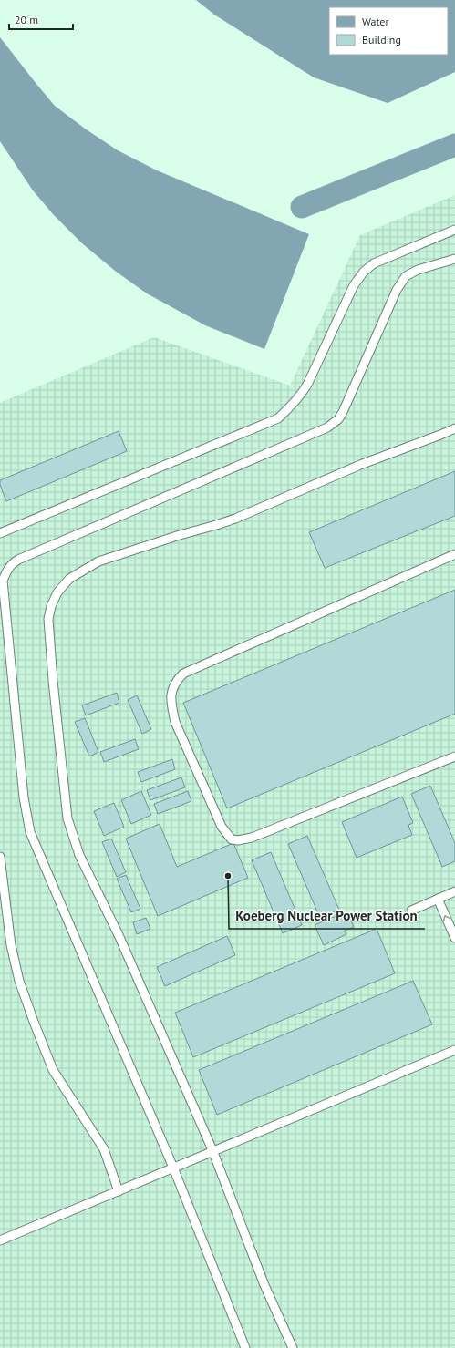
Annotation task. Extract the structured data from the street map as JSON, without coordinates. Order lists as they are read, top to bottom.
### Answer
{
  "places": ["Koeberg Nuclear Power Station"],
  "legend": ["Water", "Building"],
  "scale_bar": "20 m"
}
